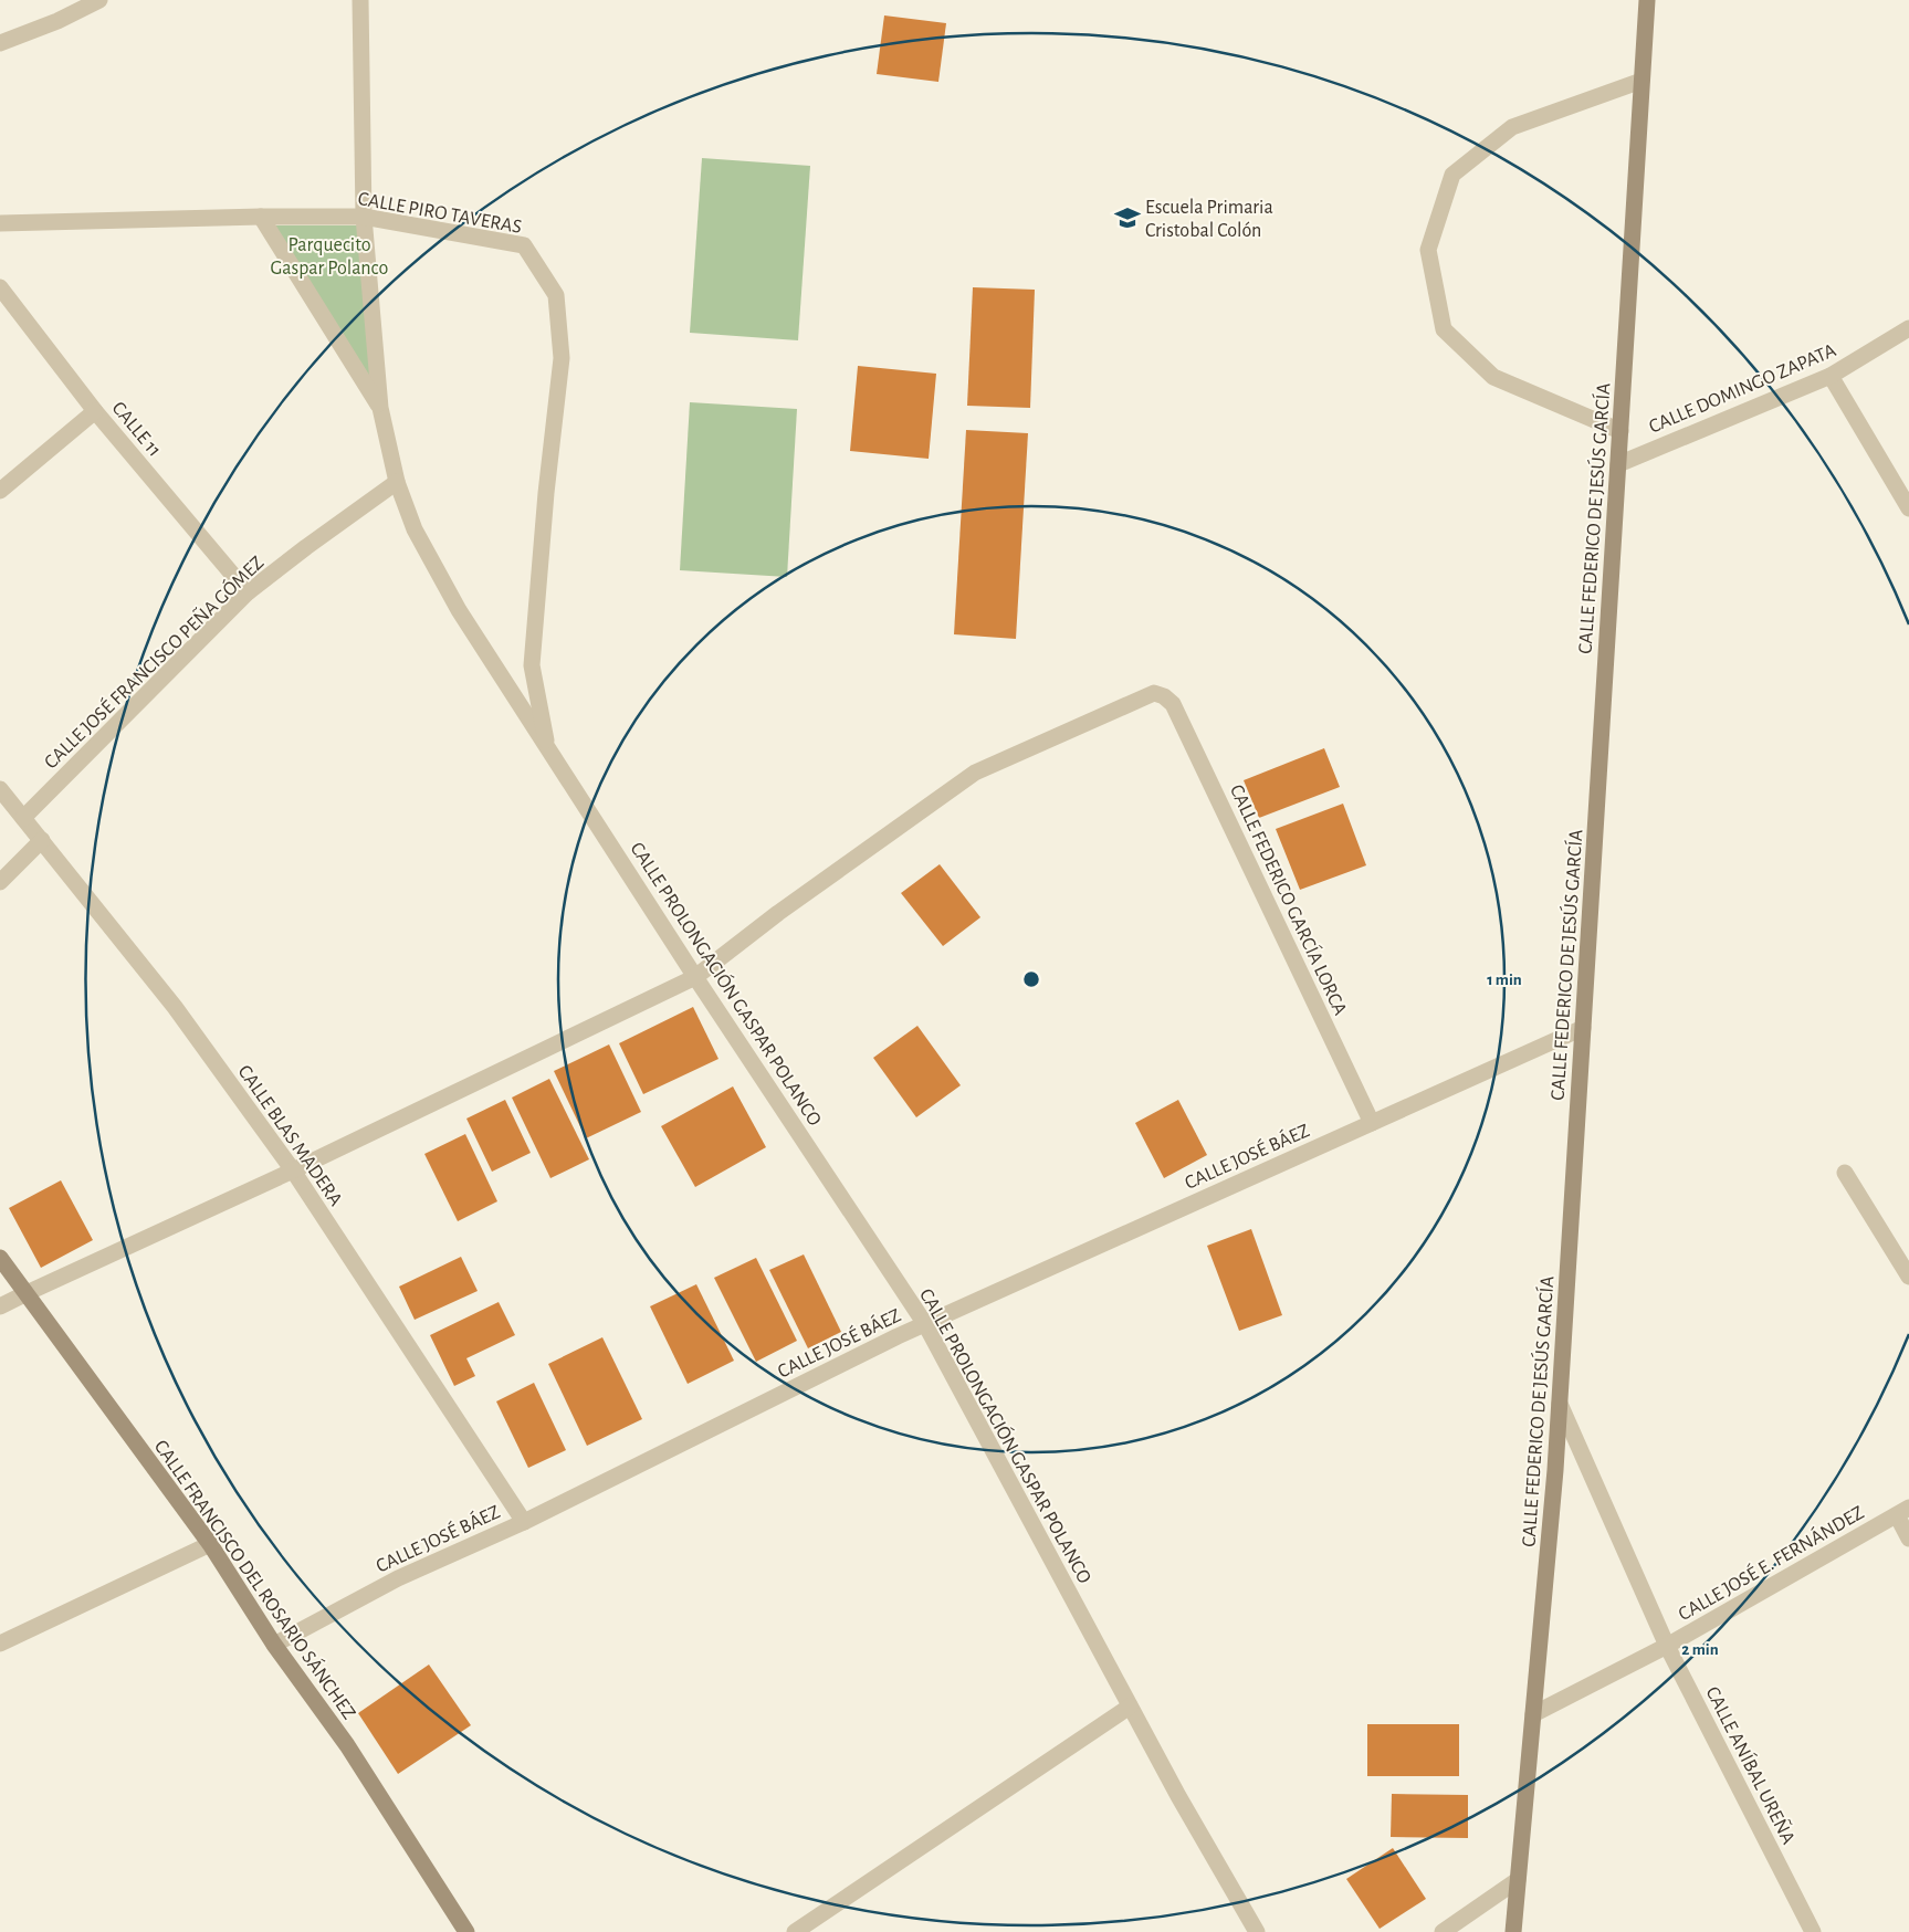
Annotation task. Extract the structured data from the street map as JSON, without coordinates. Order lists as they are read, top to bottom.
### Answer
{
  "streets": {
    "main road": ["CALLE FEDERICO DE JESÚS GARCÍA", "CALLE FRANCISCO DEL ROSARIO SÁNCHEZ"],
    "street": [
      "CALLE PIRO TAVERAS",
      "CALLE DOMINGO ZAPATA",
      "CALLE 11",
      "CALLE JOSÉ FRANCISCO PEÑA GÓMEZ",
      "CALLE FEDERICO GARCÍA LORCA",
      "CALLE PROLONGACIÓN GASPAR POLANCO",
      "CALLE BLAS MADERA",
      "CALLE JOSÉ BÁEZ",
      "CALLE JOSÉ E. FERNÁNDEZ",
      "CALLE ANÍBAL UREÑA"
    ]
  },
  "crossings": [
    ["CALLE PIRO TAVERAS", "CALLE PROLONGACIÓN GASPAR POLANCO"],
    ["CALLE DOMINGO ZAPATA", "CALLE FEDERICO DE JESÚS GARCÍA"],
    ["CALLE 11", "CALLE JOSÉ FRANCISCO PEÑA GÓMEZ"],
    ["CALLE FEDERICO DE JESÚS GARCÍA", "CALLE JOSÉ BÁEZ"],
    ["CALLE FEDERICO DE JESÚS GARCÍA", "CALLE JOSÉ E. FERNÁNDEZ"],
    ["CALLE FEDERICO DE JESÚS GARCÍA", "CALLE ANÍBAL UREÑA"],
    ["CALLE JOSÉ FRANCISCO PEÑA GÓMEZ", "CALLE PROLONGACIÓN GASPAR POLANCO"],
    ["CALLE JOSÉ FRANCISCO PEÑA GÓMEZ", "CALLE BLAS MADERA"],
    ["CALLE FEDERICO GARCÍA LORCA", "CALLE PROLONGACIÓN GASPAR POLANCO"],
    ["CALLE FEDERICO GARCÍA LORCA", "CALLE JOSÉ BÁEZ"],
    ["CALLE PROLONGACIÓN GASPAR POLANCO", "CALLE JOSÉ BÁEZ"],
    ["CALLE BLAS MADERA", "CALLE JOSÉ BÁEZ"],
    ["CALLE JOSÉ BÁEZ", "CALLE FRANCISCO DEL ROSARIO SÁNCHEZ"],
    ["CALLE JOSÉ E. FERNÁNDEZ", "CALLE ANÍBAL UREÑA"]
  ],
  "parks": ["Parquecito Gaspar Polanco"],
  "places": {
    "school or university": ["Escuela Primaria Cristobal Colón"]
  },
  "rings": ["1 min", "2 min"]
}
